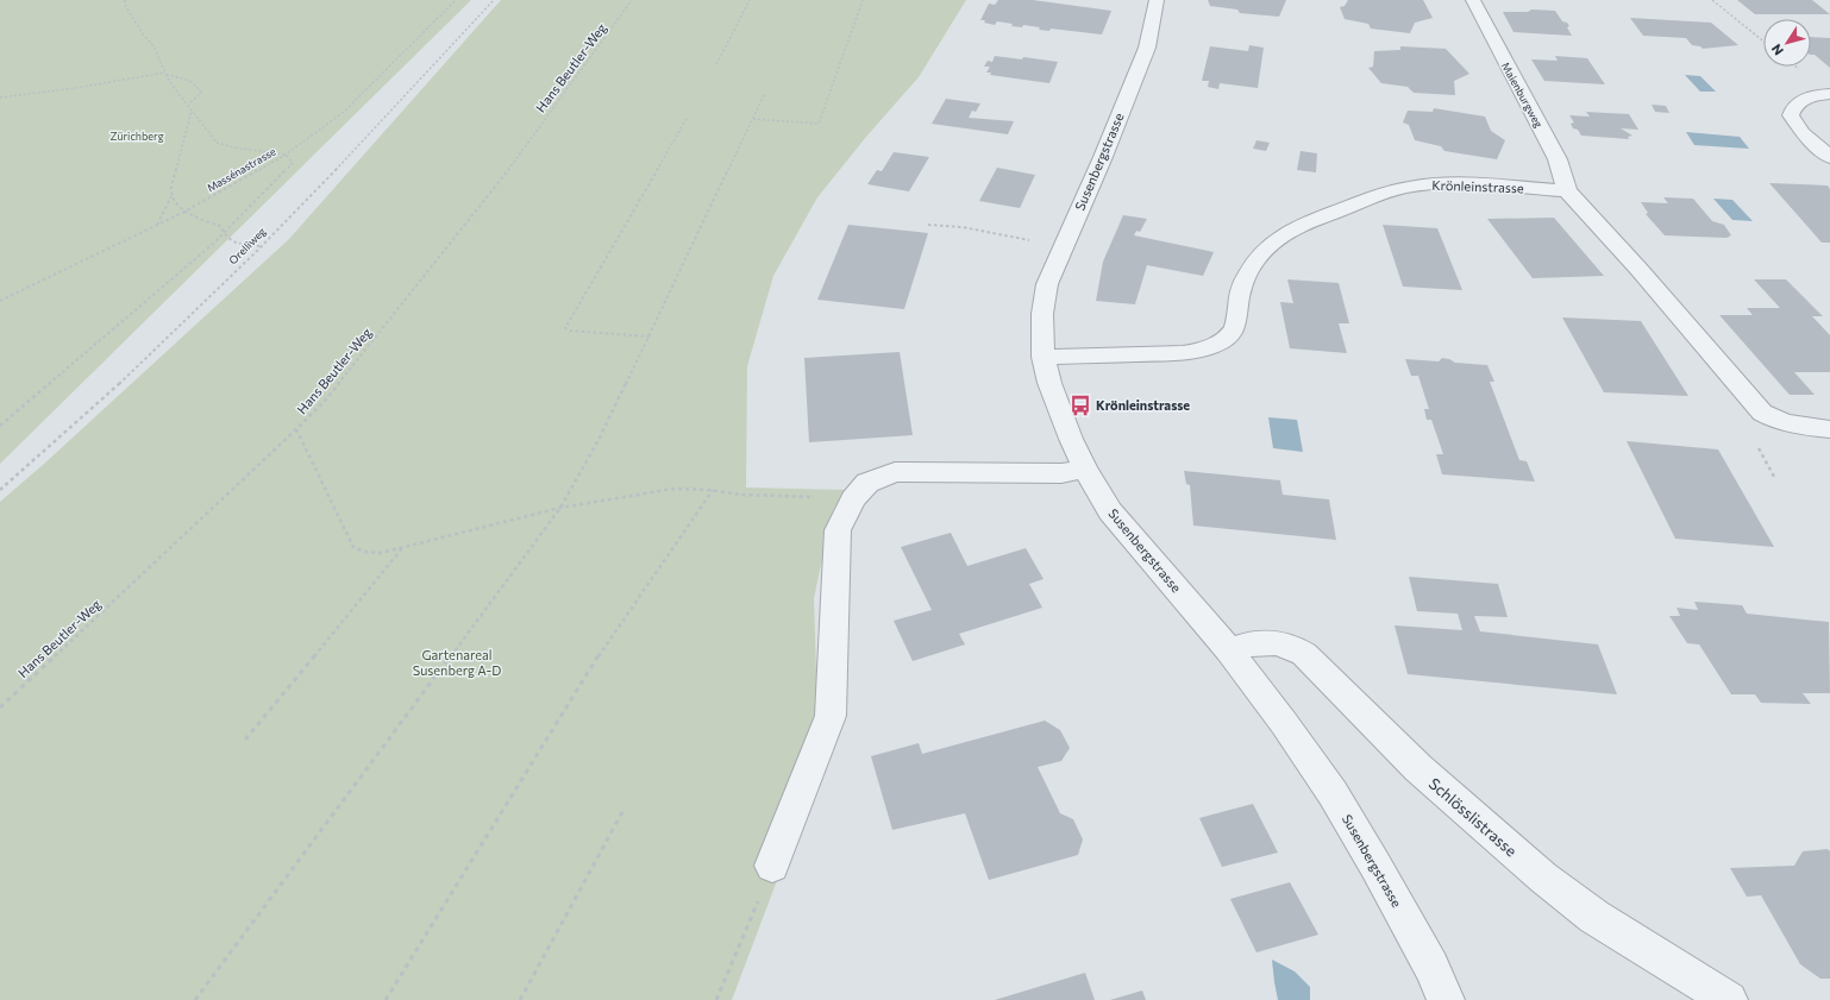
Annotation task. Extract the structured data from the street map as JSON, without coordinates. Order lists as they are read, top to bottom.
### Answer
{
  "streets": {
    "street": [
      "Maienburgweg",
      "Susenbergstrasse",
      "Krönleinstrasse",
      "Schlösslistrasse"
    ],
    "path": ["Hans Beutler-Weg", "Massénastrasse", "Orelliweg"]
  },
  "crossings": [
    ["Maienburgweg", "Krönleinstrasse"],
    ["Susenbergstrasse", "Krönleinstrasse"],
    ["Susenbergstrasse", "Schlösslistrasse"]
  ],
  "parks": ["Zürichberg", "Gartenareal Susenberg A-D"],
  "places": {
    "bus stop": ["Krönleinstrasse"]
  },
  "north": "bottom left"
}
